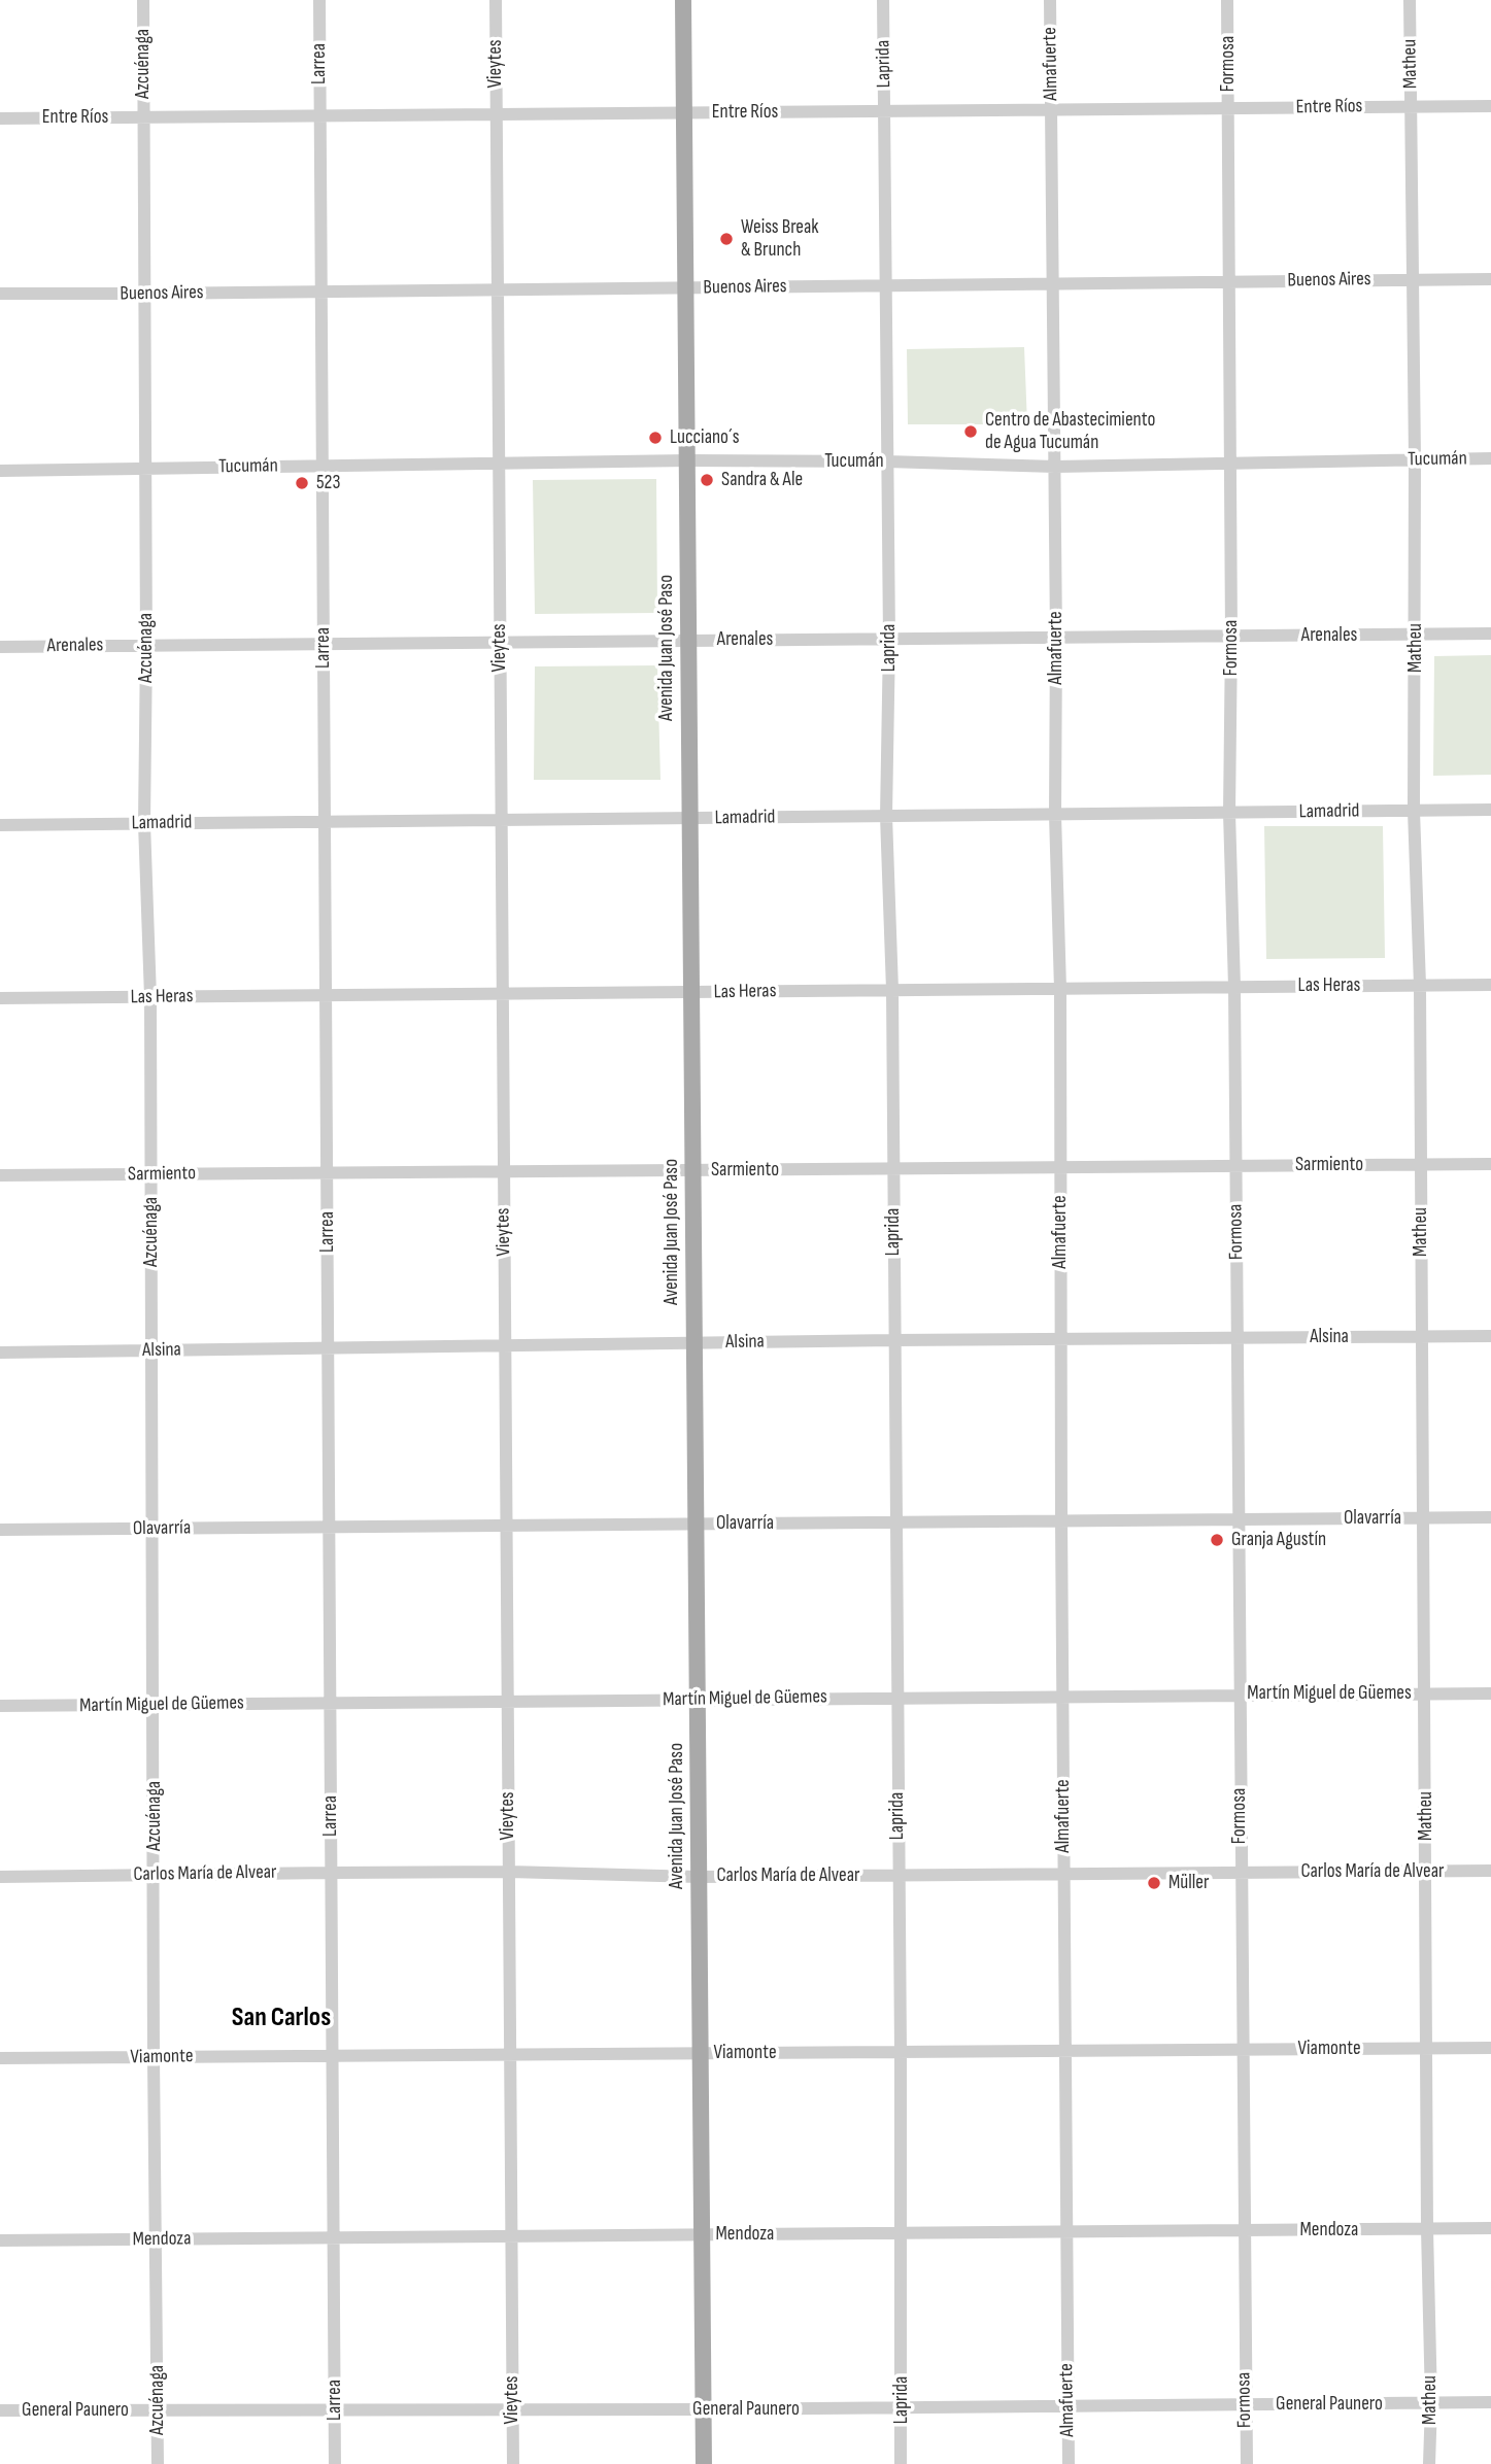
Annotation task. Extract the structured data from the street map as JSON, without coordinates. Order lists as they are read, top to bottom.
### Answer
{
  "streets": {
    "main road": ["Avenida Juan José Paso"],
    "street": [
      "Azcuénaga",
      "Larrea",
      "Vieytes",
      "Laprida",
      "Almafuerte",
      "Formosa",
      "Matheu",
      "Entre Ríos",
      "Buenos Aires",
      "Tucumán",
      "Arenales",
      "Lamadrid",
      "Las Heras",
      "Sarmiento",
      "Alsina",
      "Olavarría",
      "Martín Miguel de Güemes",
      "Carlos María de Alvear",
      "Viamonte",
      "Mendoza",
      "General Paunero"
    ]
  },
  "crossings": [
    ["Azcuénaga", "Entre Ríos"],
    ["Azcuénaga", "Buenos Aires"],
    ["Azcuénaga", "Tucumán"],
    ["Azcuénaga", "Arenales"],
    ["Azcuénaga", "Lamadrid"],
    ["Azcuénaga", "Las Heras"],
    ["Azcuénaga", "Sarmiento"],
    ["Azcuénaga", "Alsina"],
    ["Azcuénaga", "Olavarría"],
    ["Azcuénaga", "Martín Miguel de Güemes"],
    ["Azcuénaga", "Carlos María de Alvear"],
    ["Azcuénaga", "Viamonte"],
    ["Azcuénaga", "Mendoza"],
    ["Azcuénaga", "General Paunero"],
    ["Larrea", "Entre Ríos"],
    ["Larrea", "Buenos Aires"],
    ["Larrea", "Tucumán"],
    ["Larrea", "Arenales"],
    ["Larrea", "Lamadrid"],
    ["Larrea", "Las Heras"],
    ["Larrea", "Sarmiento"],
    ["Larrea", "Alsina"],
    ["Larrea", "Olavarría"],
    ["Larrea", "Martín Miguel de Güemes"],
    ["Larrea", "Carlos María de Alvear"],
    ["Larrea", "Viamonte"],
    ["Larrea", "Mendoza"],
    ["Larrea", "General Paunero"],
    ["Vieytes", "Entre Ríos"],
    ["Vieytes", "Buenos Aires"],
    ["Vieytes", "Tucumán"],
    ["Vieytes", "Arenales"],
    ["Vieytes", "Lamadrid"],
    ["Vieytes", "Las Heras"],
    ["Vieytes", "Sarmiento"],
    ["Vieytes", "Alsina"],
    ["Vieytes", "Olavarría"],
    ["Vieytes", "Martín Miguel de Güemes"],
    ["Vieytes", "Carlos María de Alvear"],
    ["Vieytes", "Viamonte"],
    ["Vieytes", "Mendoza"],
    ["Vieytes", "General Paunero"],
    ["Laprida", "Entre Ríos"],
    ["Laprida", "Buenos Aires"],
    ["Laprida", "Tucumán"],
    ["Laprida", "Arenales"],
    ["Laprida", "Lamadrid"],
    ["Laprida", "Las Heras"],
    ["Laprida", "Sarmiento"],
    ["Laprida", "Alsina"],
    ["Laprida", "Olavarría"],
    ["Laprida", "Martín Miguel de Güemes"],
    ["Laprida", "Carlos María de Alvear"],
    ["Laprida", "Viamonte"],
    ["Laprida", "Mendoza"],
    ["Laprida", "General Paunero"],
    ["Almafuerte", "Entre Ríos"],
    ["Almafuerte", "Buenos Aires"],
    ["Almafuerte", "Tucumán"],
    ["Almafuerte", "Arenales"],
    ["Almafuerte", "Lamadrid"],
    ["Almafuerte", "Las Heras"],
    ["Almafuerte", "Sarmiento"],
    ["Almafuerte", "Alsina"],
    ["Almafuerte", "Olavarría"],
    ["Almafuerte", "Martín Miguel de Güemes"],
    ["Almafuerte", "Carlos María de Alvear"],
    ["Almafuerte", "Viamonte"],
    ["Almafuerte", "Mendoza"],
    ["Almafuerte", "General Paunero"],
    ["Formosa", "Entre Ríos"],
    ["Formosa", "Buenos Aires"],
    ["Formosa", "Tucumán"],
    ["Formosa", "Arenales"],
    ["Formosa", "Lamadrid"],
    ["Formosa", "Las Heras"],
    ["Formosa", "Sarmiento"],
    ["Formosa", "Alsina"],
    ["Formosa", "Olavarría"],
    ["Formosa", "Martín Miguel de Güemes"],
    ["Formosa", "Carlos María de Alvear"],
    ["Formosa", "Viamonte"],
    ["Formosa", "Mendoza"],
    ["Formosa", "General Paunero"],
    ["Matheu", "Entre Ríos"],
    ["Matheu", "Buenos Aires"],
    ["Matheu", "Tucumán"],
    ["Matheu", "Arenales"],
    ["Matheu", "Lamadrid"],
    ["Matheu", "Las Heras"],
    ["Matheu", "Sarmiento"],
    ["Matheu", "Alsina"],
    ["Matheu", "Olavarría"],
    ["Matheu", "Martín Miguel de Güemes"],
    ["Matheu", "Carlos María de Alvear"],
    ["Matheu", "Viamonte"],
    ["Matheu", "Mendoza"],
    ["Matheu", "General Paunero"],
    ["Entre Ríos", "Avenida Juan José Paso"],
    ["Buenos Aires", "Avenida Juan José Paso"],
    ["Tucumán", "Avenida Juan José Paso"],
    ["Arenales", "Avenida Juan José Paso"],
    ["Avenida Juan José Paso", "Lamadrid"],
    ["Avenida Juan José Paso", "Las Heras"],
    ["Avenida Juan José Paso", "Sarmiento"],
    ["Avenida Juan José Paso", "Alsina"],
    ["Avenida Juan José Paso", "Olavarría"],
    ["Avenida Juan José Paso", "Martín Miguel de Güemes"],
    ["Avenida Juan José Paso", "Carlos María de Alvear"],
    ["Avenida Juan José Paso", "Viamonte"],
    ["Avenida Juan José Paso", "Mendoza"],
    ["Avenida Juan José Paso", "General Paunero"]
  ],
  "districts": ["San Carlos"],
  "places": [
    "Weiss Break & Brunch",
    "Centro de Abastecimiento de Agua Tucumán",
    "Lucciano´s",
    "Sandra & Ale",
    "523",
    "Granja Agustín",
    "Müller"
  ]
}
